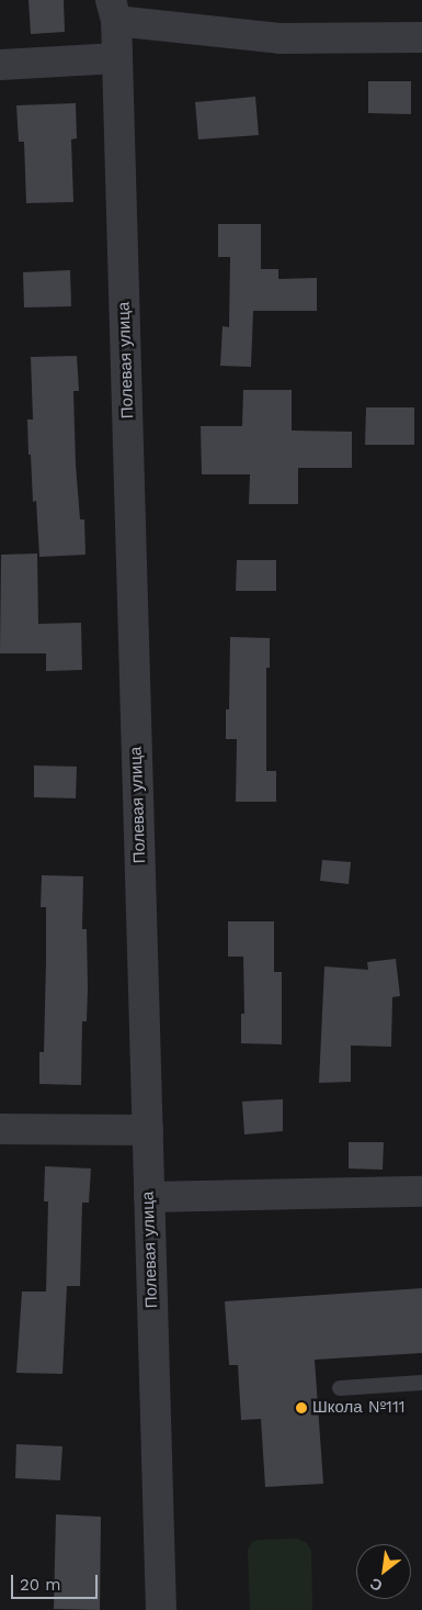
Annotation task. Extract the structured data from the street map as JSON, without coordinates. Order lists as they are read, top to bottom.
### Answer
{
  "streets": {
    "street": ["Полевая улица"]
  },
  "places": ["Школа №111"],
  "scale_bar": "20 m",
  "north": "bottom left"
}
